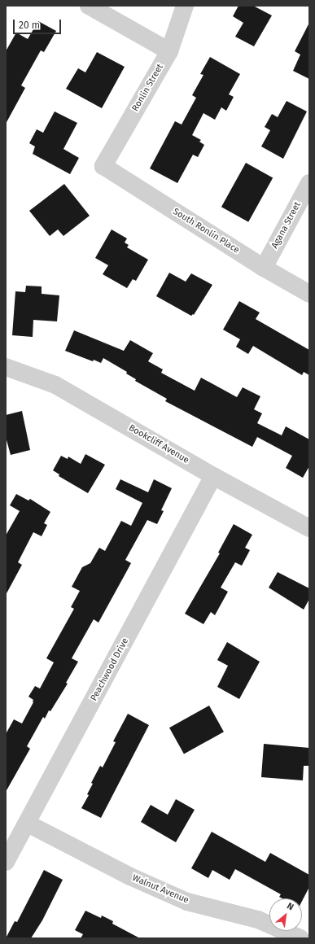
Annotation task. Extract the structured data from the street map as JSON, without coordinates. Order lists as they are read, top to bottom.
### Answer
{
  "streets": {
    "street": [
      "Ronlin Street",
      "Agana Street",
      "South Ronlin Place",
      "Bookcliff Avenue",
      "Peachwood Drive",
      "Walnut Avenue"
    ]
  },
  "crossings": [
    ["Ronlin Street", "South Ronlin Place"],
    ["Agana Street", "South Ronlin Place"],
    ["Bookcliff Avenue", "Peachwood Drive"],
    ["Peachwood Drive", "Walnut Avenue"]
  ],
  "scale_bar": "20 m",
  "north": "top right"
}
